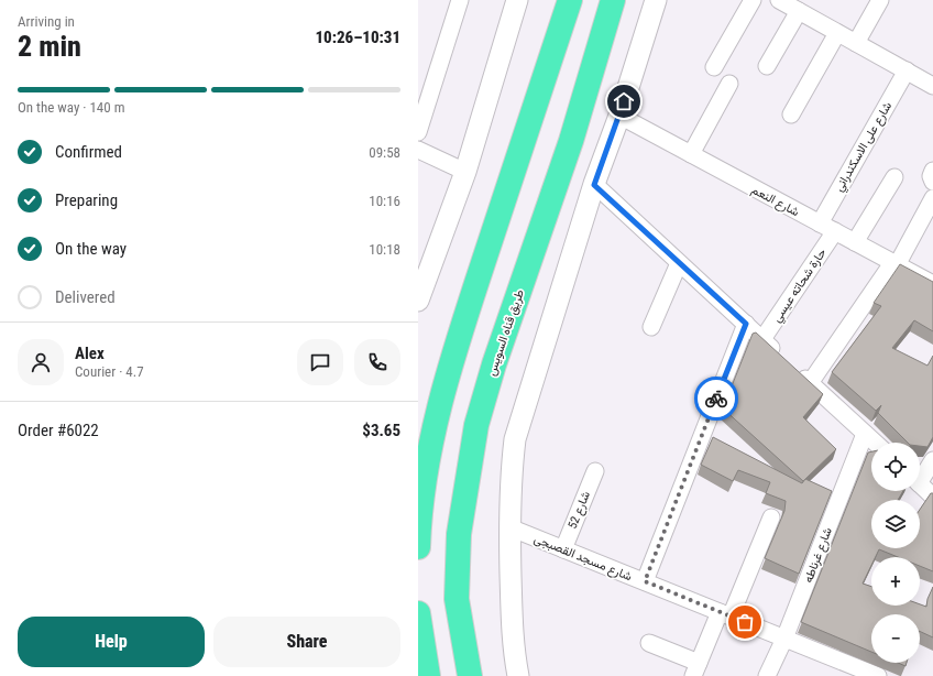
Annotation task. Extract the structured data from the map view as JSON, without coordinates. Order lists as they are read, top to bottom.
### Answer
{
  "streets": {
    "highway": ["طريق قناه السويس"],
    "street": [
      "شارع على الاسكندراني",
      "شارع النعم",
      "حارة شحاته عيسي",
      "شارع 52",
      "شارع غرناطه",
      "شارع مسجد القصبجى"
    ]
  },
  "crossings": [
    ["شارع على الاسكندراني", "شارع النعم"],
    ["شارع النعم", "حارة شحاته عيسي"],
    ["شارع 52", "شارع مسجد القصبجى"],
    ["شارع غرناطه", "شارع مسجد القصبجى"]
  ],
  "page": {
    "heading": ["2 min", "Arriving in", "10:26–10:31"],
    "panel": [
      "Alex",
      "Courier · 4.7",
      "Order #6022",
      "$3.65"
    ],
    "bar": "On the way · 140 m",
    "list": [
      ["Confirmed", "09:58"],
      ["Preparing", "10:16"],
      ["On the way", "10:18"],
      "Delivered"
    ],
    "map_buttons": ["+", "−"],
    "buttons": ["Help", "Share"]
  }
}
